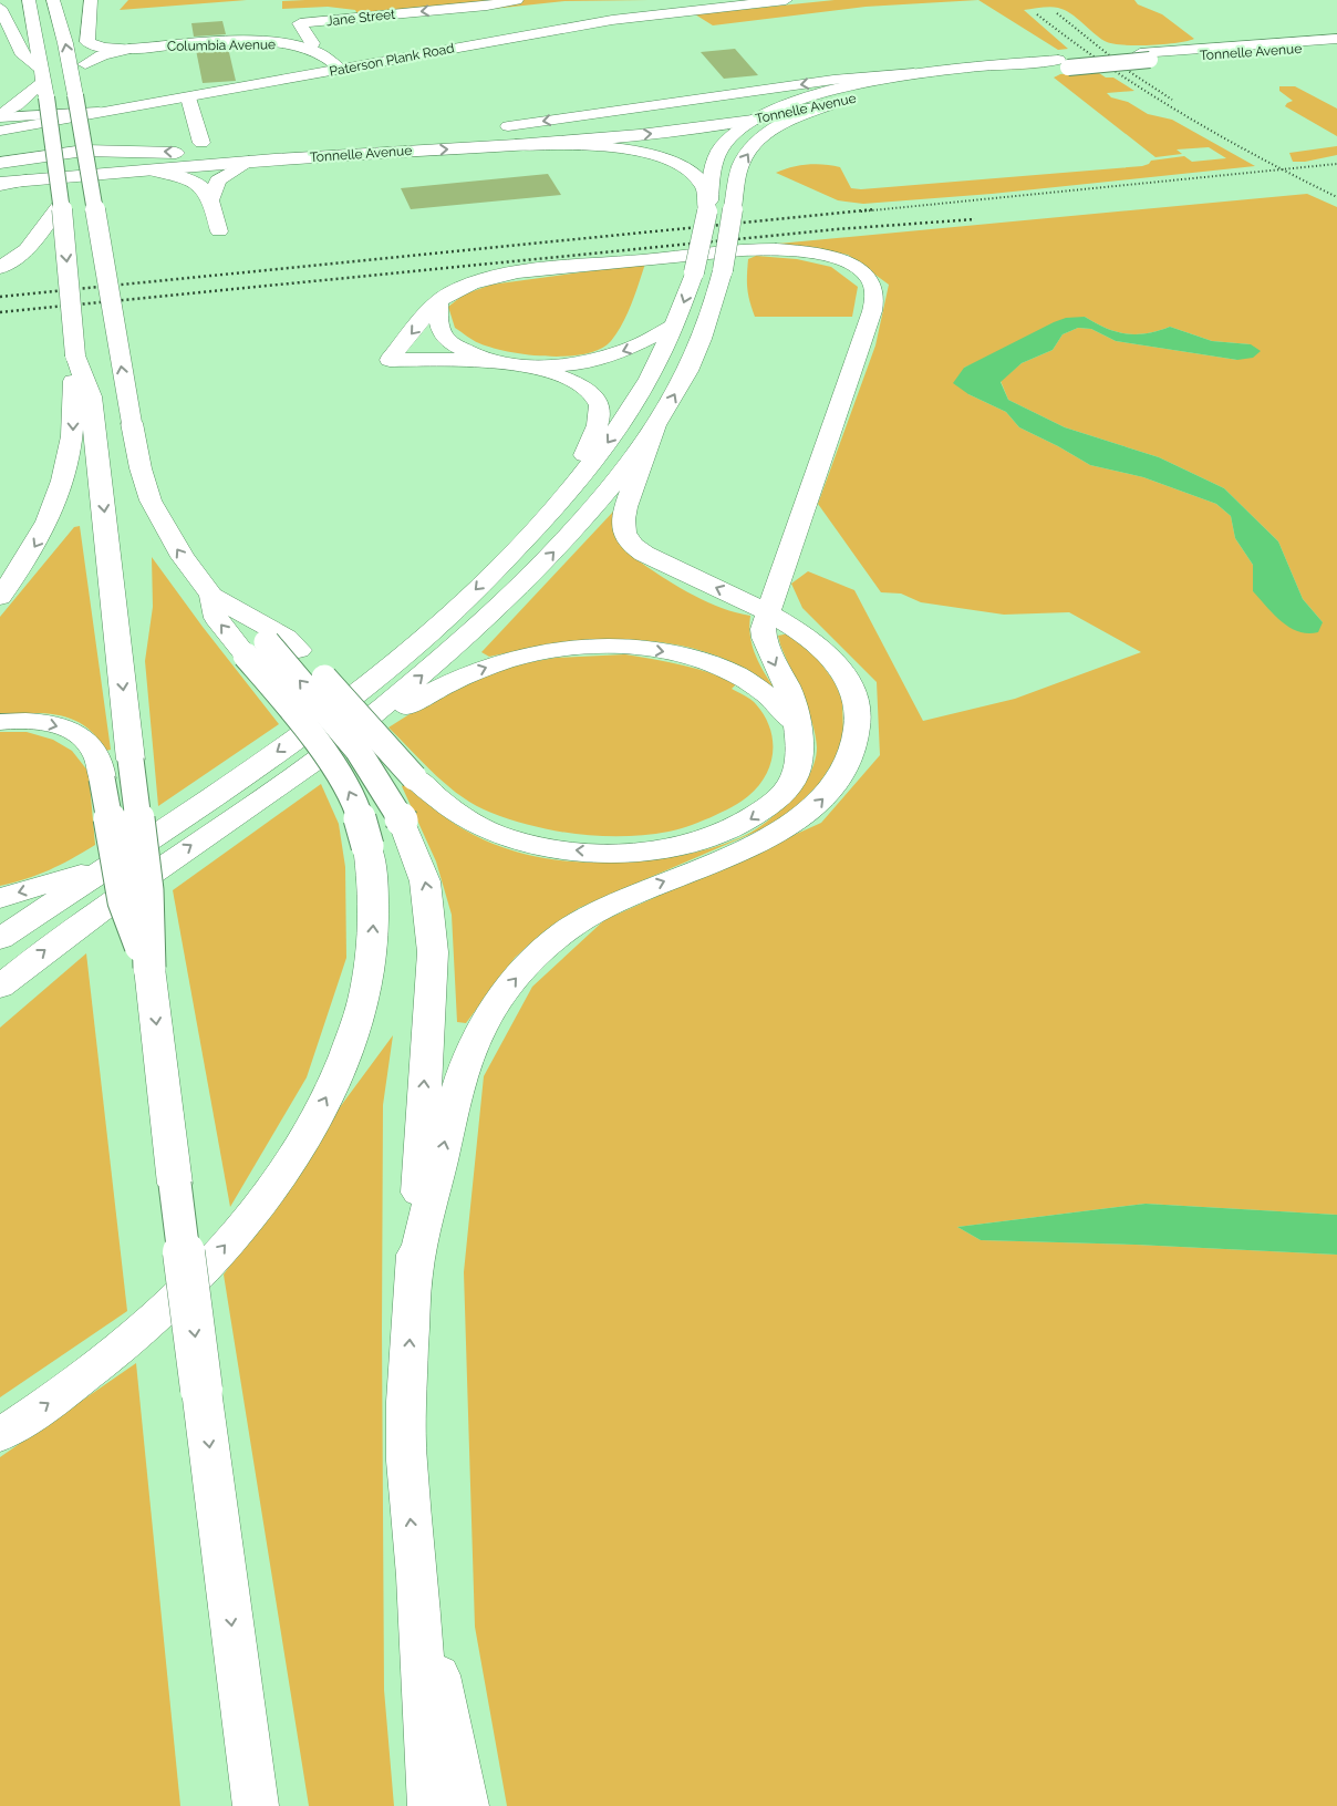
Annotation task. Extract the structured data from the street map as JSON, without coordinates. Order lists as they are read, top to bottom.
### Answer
{
  "streets": {
    "main road": [
      "Jane Street",
      "Columbia Avenue",
      "Tonnelle Avenue",
      "Paterson Plank Road"
    ]
  },
  "crossings": [
    ["Jane Street", "Columbia Avenue"],
    ["Columbia Avenue", "Paterson Plank Road"]
  ],
  "one_way": ["Jane Street"]
}
